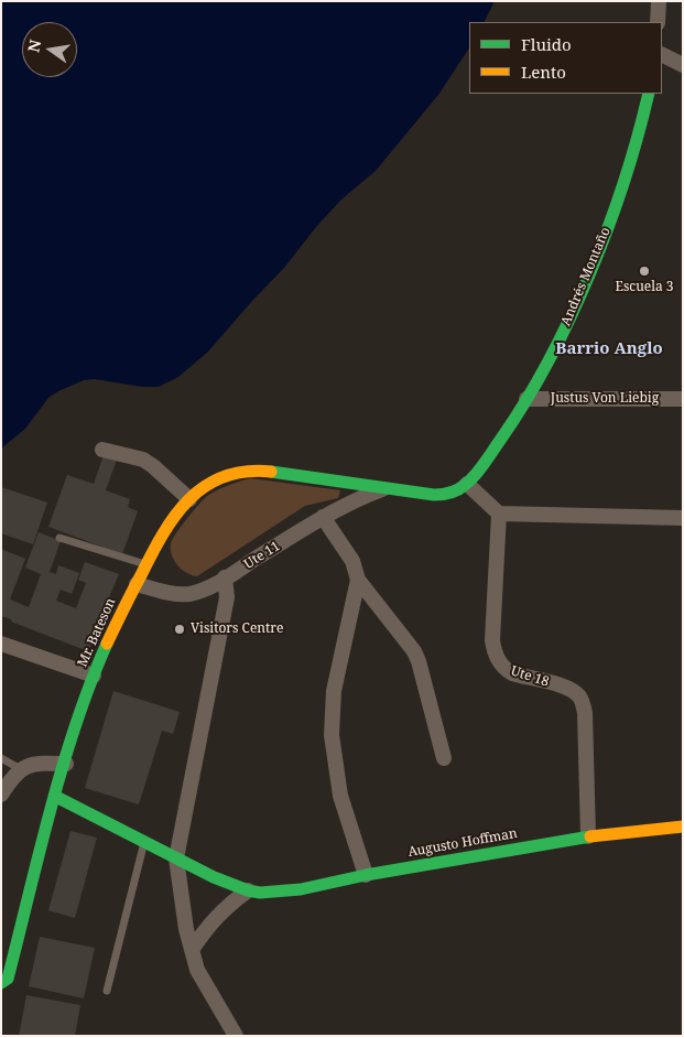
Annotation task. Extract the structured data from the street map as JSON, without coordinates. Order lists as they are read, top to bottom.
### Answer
{
  "streets": {
    "street": [
      "Andrés Montaño",
      "Justus Von Liebig",
      "Ute 11",
      "Mr. Bateson",
      "Ute 18",
      "Augusto Hoffman"
    ]
  },
  "crossings": [
    ["Andrés Montaño", "Justus Von Liebig"],
    ["Ute 11", "Mr. Bateson"],
    ["Mr. Bateson", "Augusto Hoffman"],
    ["Ute 18", "Augusto Hoffman"]
  ],
  "districts": ["Barrio Anglo"],
  "places": ["Escuela 3", "Visitors Centre"],
  "legend": ["Fluido", "Lento"],
  "north": "left"
}
